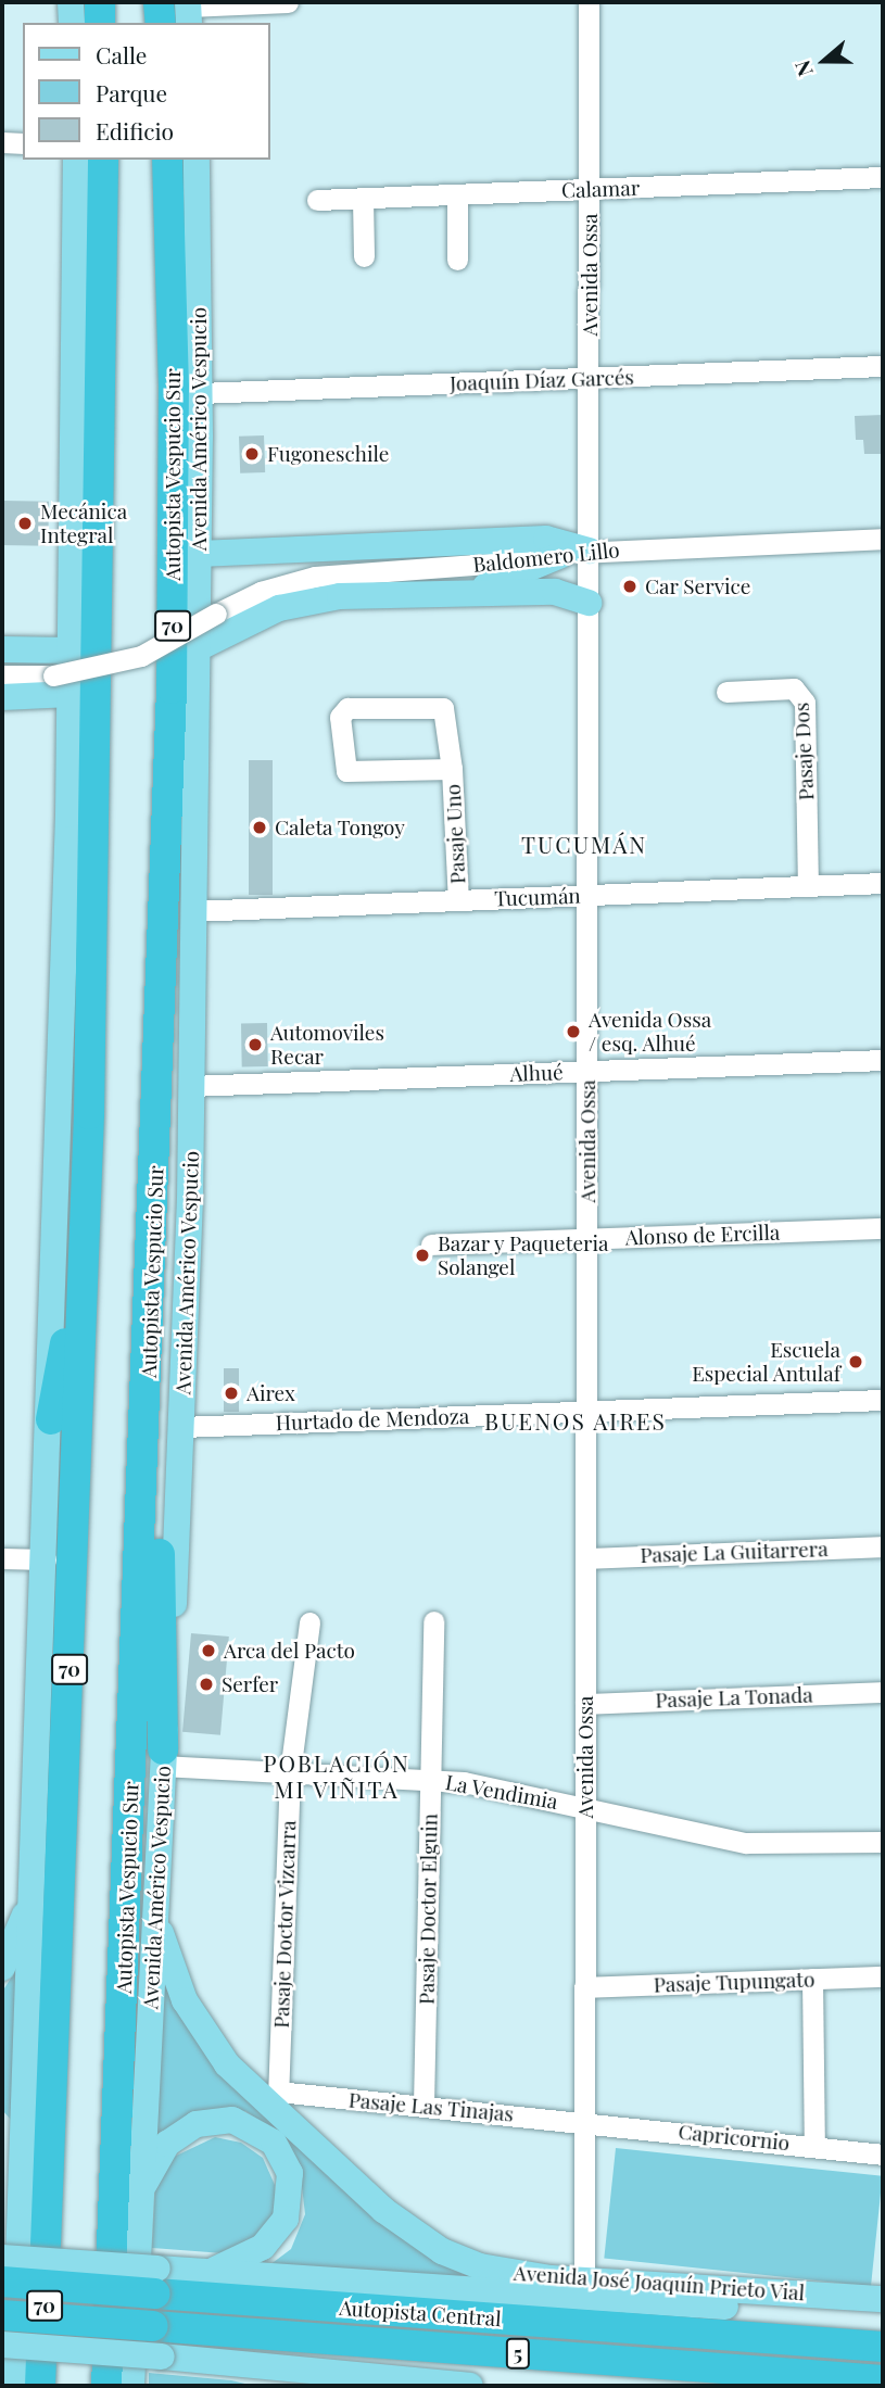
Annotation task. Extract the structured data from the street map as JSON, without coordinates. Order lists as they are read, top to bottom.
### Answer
{
  "streets": {
    "highway": [
      "Autopista Vespucio Sur",
      "70",
      "Autopista Central",
      "5"
    ],
    "main road": ["Avenida Américo Vespucio", "Avenida José Joaquín Prieto Vial"],
    "street": [
      "Calamar",
      "Avenida Ossa",
      "Joaquín Díaz Garcés",
      "Baldomero Lillo",
      "Pasaje Dos",
      "Pasaje Uno",
      "Tucumán",
      "Alhué",
      "Alonso de Ercilla",
      "Hurtado de Mendoza",
      "Pasaje La Guitarrera",
      "Pasaje La Tonada",
      "La Vendimia",
      "Pasaje Doctor Elguin",
      "Pasaje Doctor Vizcarra",
      "Pasaje Tupungato",
      "Pasaje Las Tinajas",
      "Capricornio"
    ]
  },
  "crossings": [
    ["Calamar", "Avenida Ossa"],
    ["Avenida Ossa", "Joaquín Díaz Garcés"],
    ["Avenida Ossa", "Baldomero Lillo"],
    ["Avenida Ossa", "Tucumán"],
    ["Avenida Ossa", "Alhué"],
    ["Avenida Ossa", "Alonso de Ercilla"],
    ["Avenida Ossa", "Hurtado de Mendoza"],
    ["Avenida Ossa", "Pasaje La Guitarrera"],
    ["Avenida Ossa", "Pasaje La Tonada"],
    ["Avenida Ossa", "La Vendimia"],
    ["Avenida Ossa", "Pasaje Tupungato"],
    ["Avenida Ossa", "Pasaje Las Tinajas"],
    ["Avenida Ossa", "Capricornio"],
    ["Avenida Ossa", "Avenida José Joaquín Prieto Vial"],
    ["Joaquín Díaz Garcés", "Avenida Américo Vespucio"],
    ["Avenida Américo Vespucio", "Tucumán"],
    ["Avenida Américo Vespucio", "Alhué"],
    ["Avenida Américo Vespucio", "Hurtado de Mendoza"],
    ["Avenida Américo Vespucio", "La Vendimia"],
    ["Avenida Américo Vespucio", "Avenida José Joaquín Prieto Vial"],
    ["Pasaje Dos", "Tucumán"],
    ["Pasaje Uno", "Tucumán"],
    ["La Vendimia", "Pasaje Doctor Elguin"],
    ["La Vendimia", "Pasaje Doctor Vizcarra"],
    ["Pasaje Doctor Elguin", "Pasaje Las Tinajas"],
    ["Pasaje Doctor Vizcarra", "Pasaje Las Tinajas"],
    ["Pasaje Las Tinajas", "Capricornio"],
    ["Avenida José Joaquín Prieto Vial", "Autopista Central"]
  ],
  "districts": ["TUCUMÁN", "BUENOS AIRES", "POBLACIÓN MI VIÑITA"],
  "places": [
    "Fugoneschile",
    "Mecánica Integral",
    "Car Service",
    "Caleta Tongoy",
    "Avenida Ossa / esq. Alhué",
    "Automoviles Recar",
    "Bazar y Paqueteria Solangel",
    "Escuela Especial Antulaf",
    "Airex",
    "Arca del Pacto",
    "Serfer"
  ],
  "legend": ["Calle", "Parque", "Edificio"],
  "north": "left"
}
